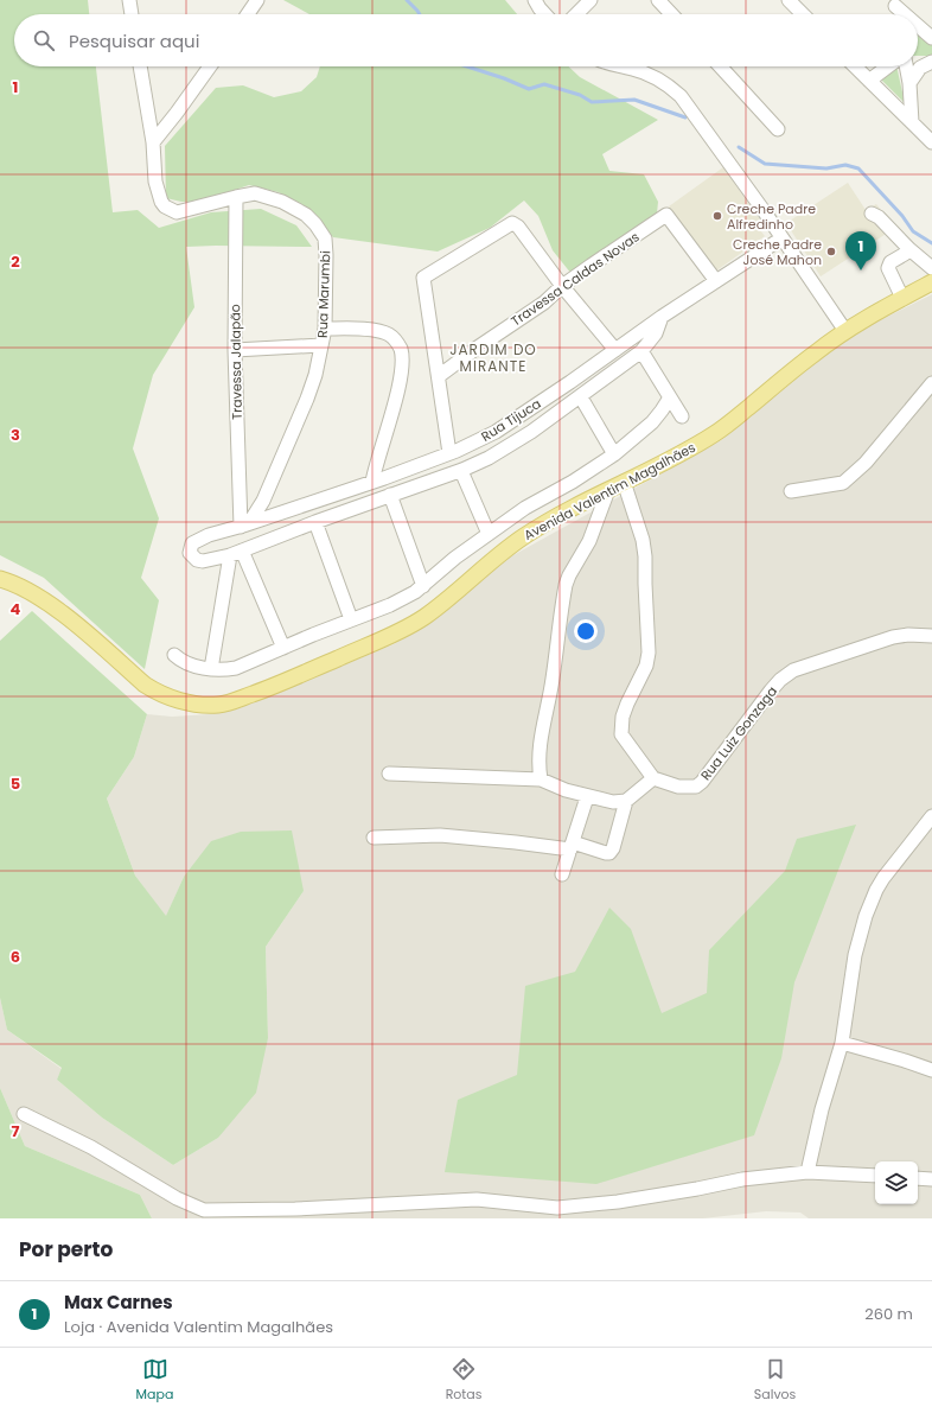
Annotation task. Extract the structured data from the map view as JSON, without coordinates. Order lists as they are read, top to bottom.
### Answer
{
  "streets": {
    "main road": ["Avenida Valentim Magalhães"],
    "street": [
      "Travessa Caldas Novas",
      "Rua Marumbi",
      "Travessa Jalapão",
      "Rua Tijuca",
      "Rua Luiz Gonzaga"
    ]
  },
  "crossings": [
    ["Travessa Caldas Novas", "Rua Tijuca"],
    ["Rua Marumbi", "Travessa Jalapão"],
    ["Rua Marumbi", "Rua Tijuca"],
    ["Travessa Jalapão", "Rua Tijuca"]
  ],
  "districts": ["JARDIM DO MIRANTE"],
  "places": ["Creche Padre Alfredinho", "Creche Padre José Mahon"],
  "page": {
    "search": "Pesquisar aqui",
    "pins": "1",
    "heading": "Por perto",
    "list": [
      {
        "mark": "1",
        "name": "Max Carnes",
        "note": "Loja · Avenida Valentim Magalhães",
        "value": "260 m"
      }
    ],
    "nav": ["Mapa", "Rotas", "Salvos"]
  },
  "grid": {
    "rows": [
      "1",
      "2",
      "3",
      "4",
      "5",
      "6",
      "7"
    ]
  }
}
